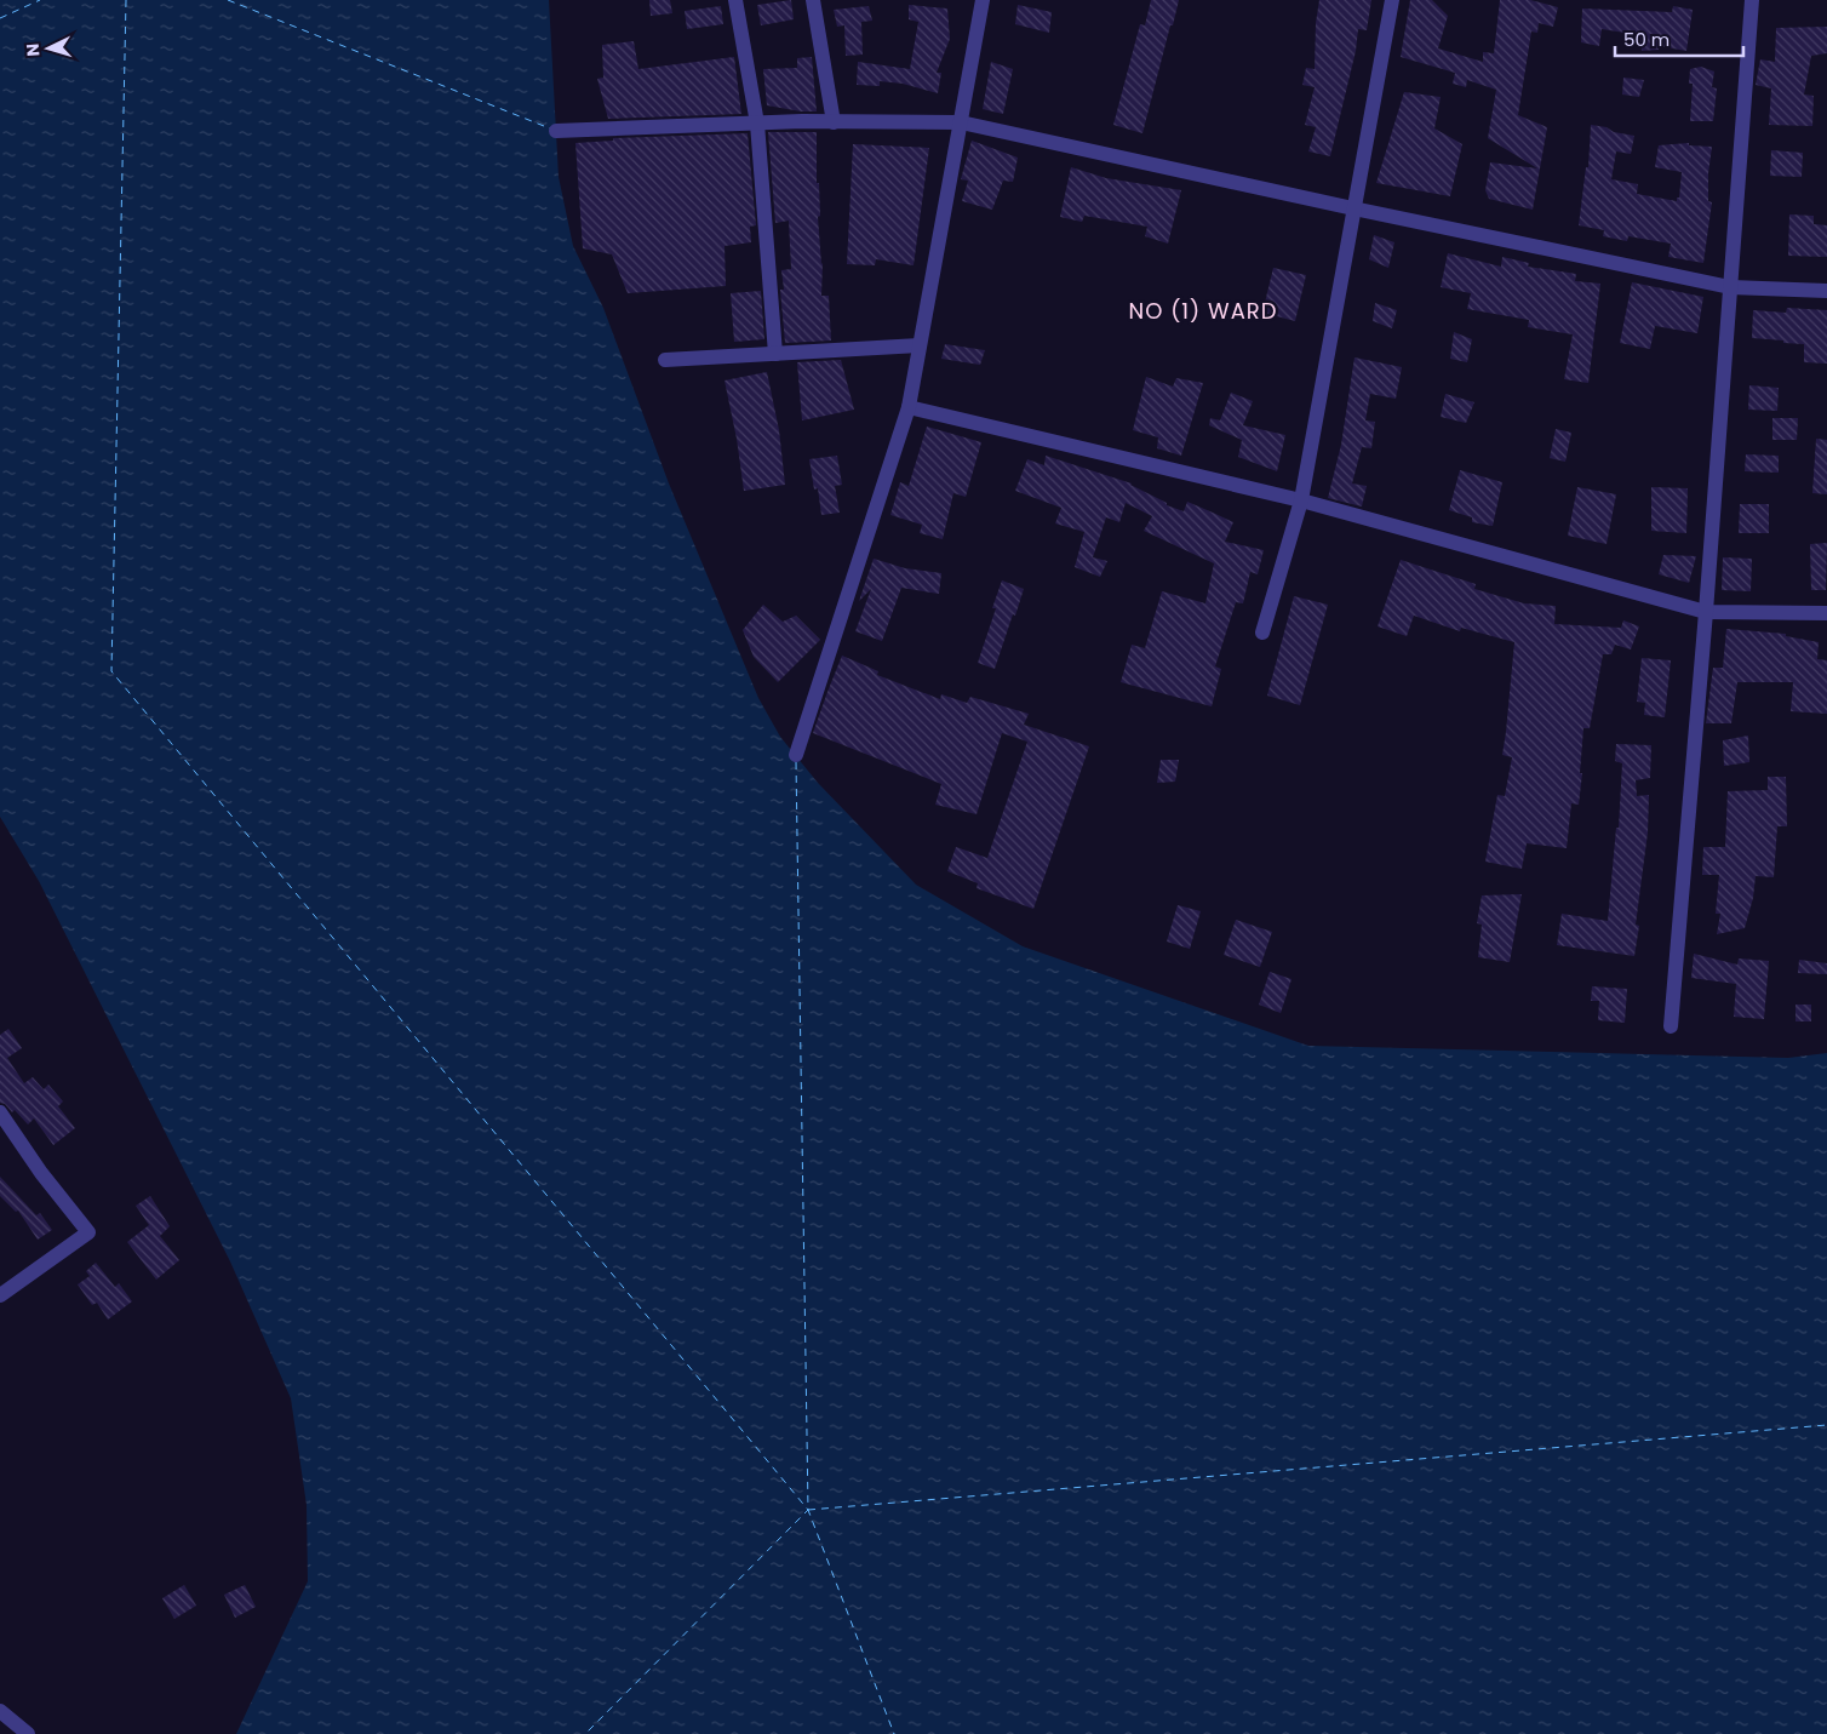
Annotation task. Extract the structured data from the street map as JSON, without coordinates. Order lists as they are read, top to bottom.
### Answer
{
  "districts": ["NO (1) WARD"],
  "scale_bar": "50 m",
  "north": "left"
}
